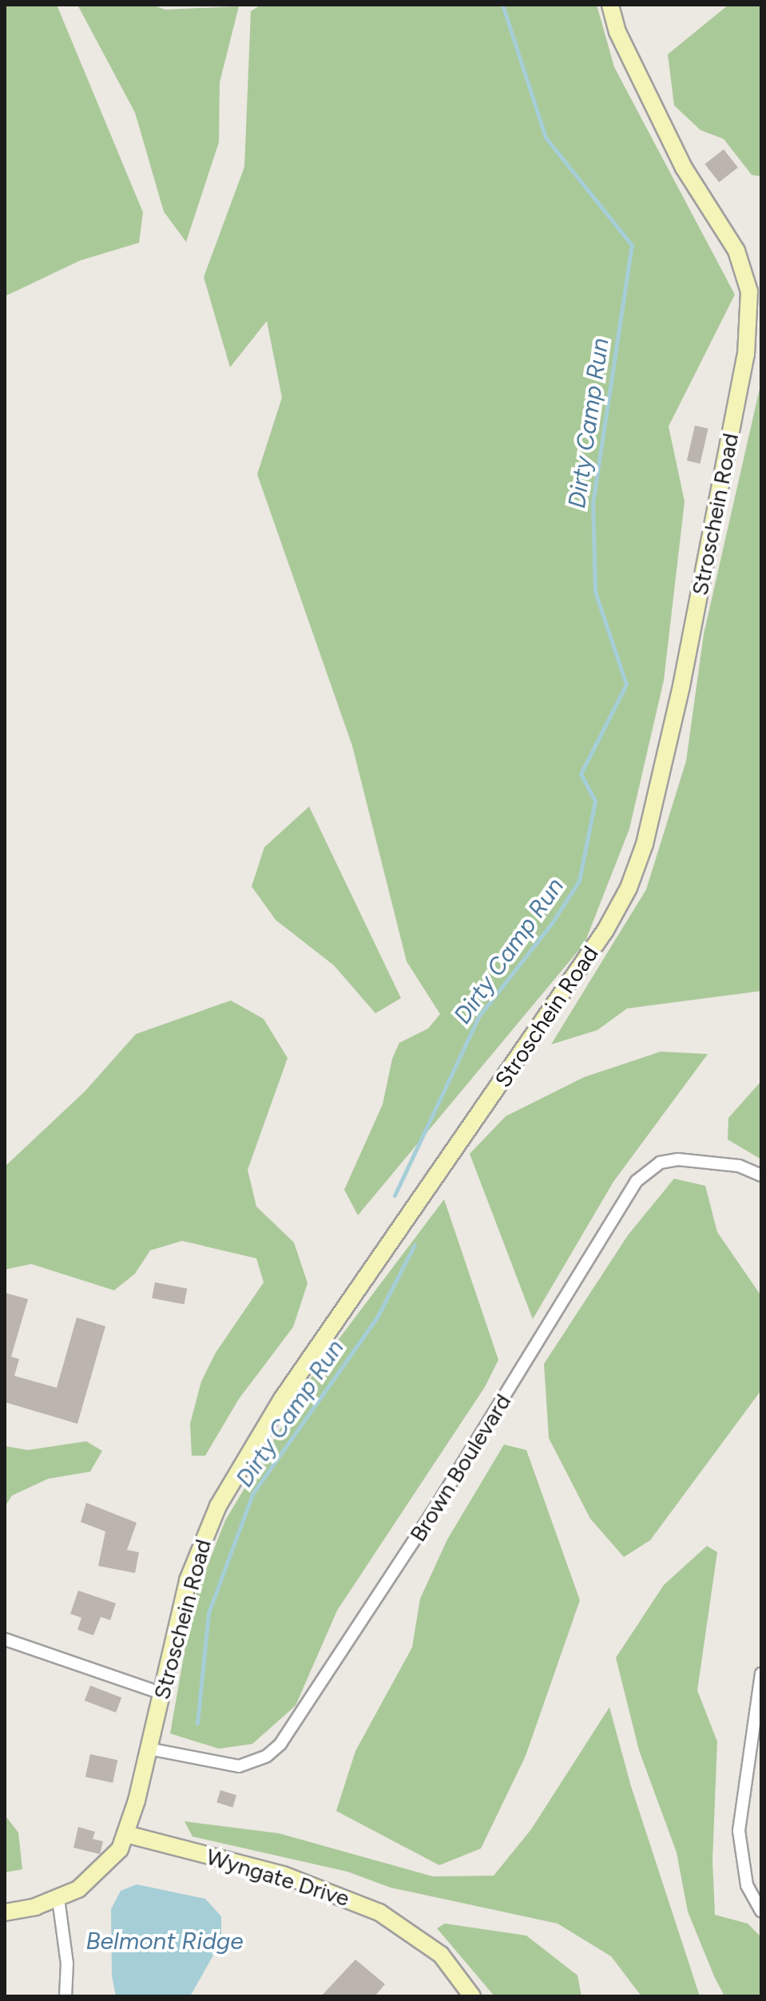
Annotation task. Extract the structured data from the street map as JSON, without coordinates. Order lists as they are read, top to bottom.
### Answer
{
  "streets": {
    "street": ["Stroschein Road", "Brown Boulevard", "Wyngate Drive"]
  },
  "crossings": [
    ["Stroschein Road", "Brown Boulevard"],
    ["Stroschein Road", "Wyngate Drive"]
  ],
  "water": ["Dirty Camp Run", "Belmont Ridge"]
}
